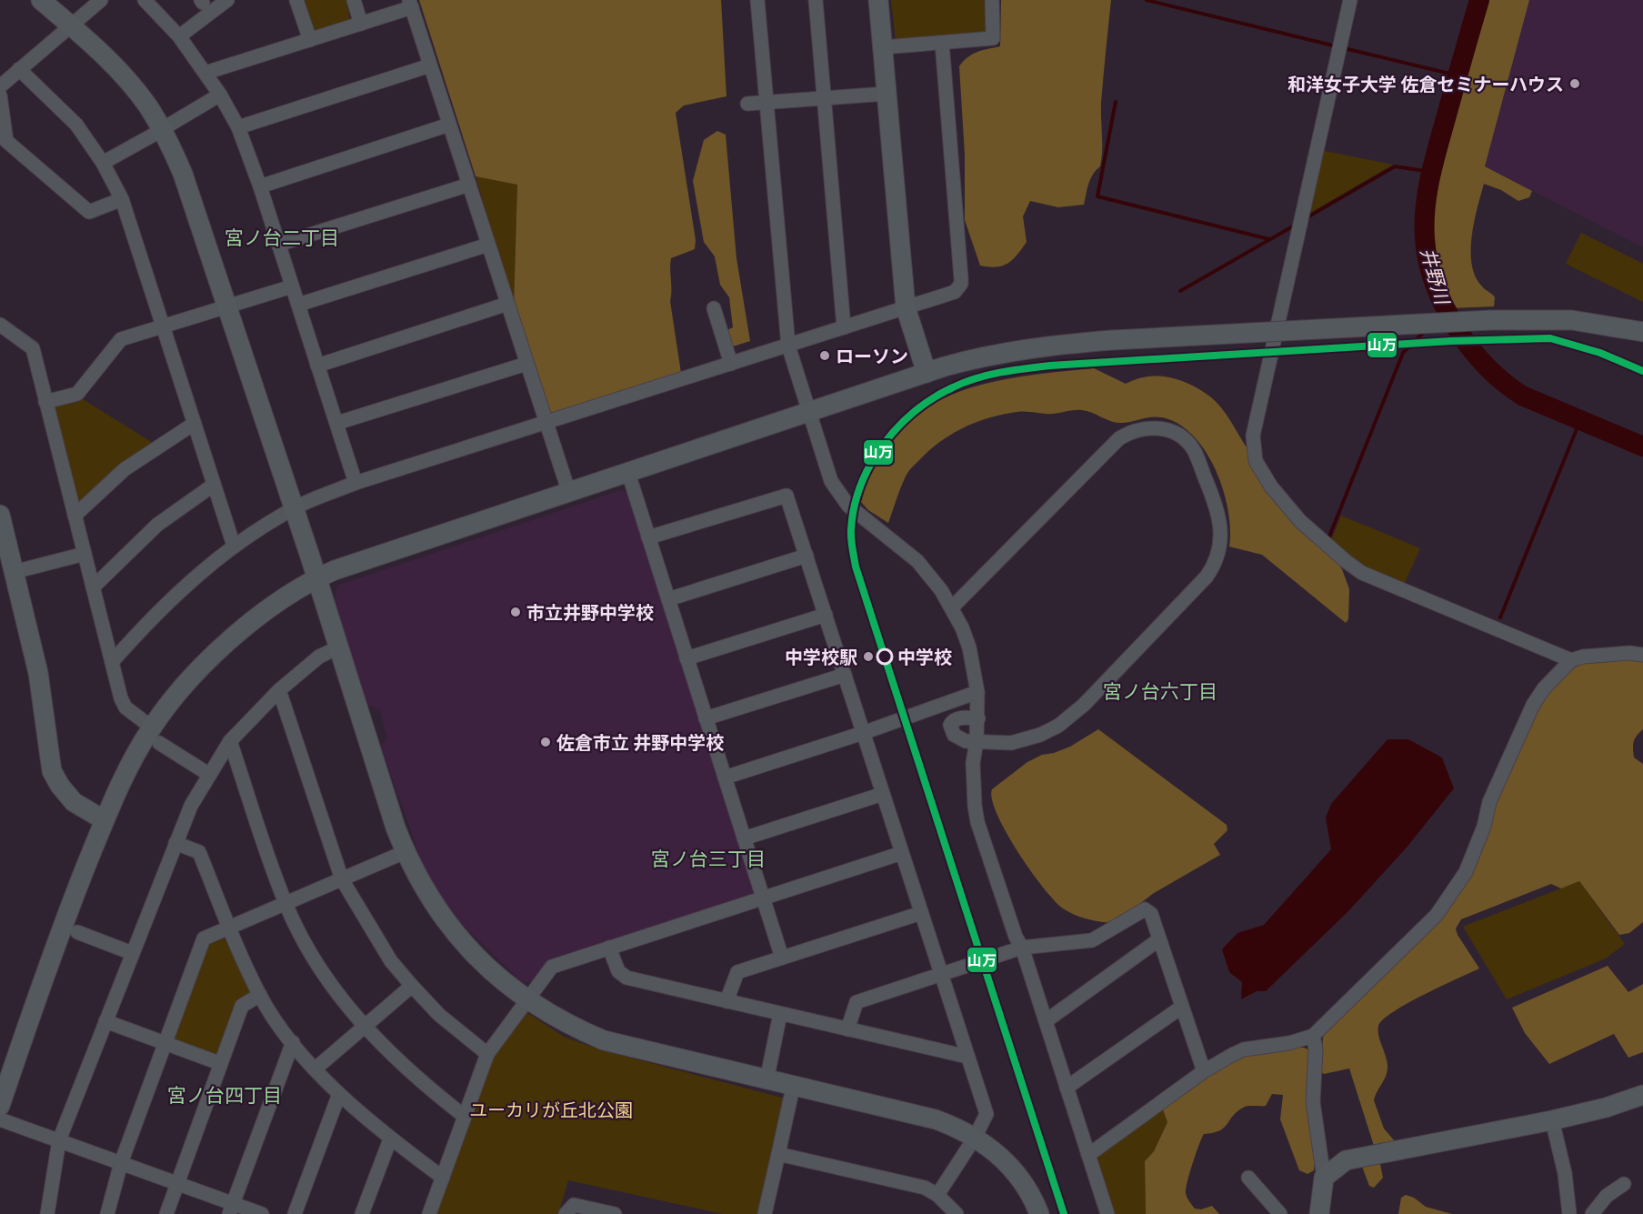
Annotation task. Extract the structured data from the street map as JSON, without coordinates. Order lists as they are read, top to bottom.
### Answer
{
  "districts": [
    "宮ノ台二丁目",
    "宮ノ台六丁目",
    "宮ノ台三丁目",
    "宮ノ台四丁目"
  ],
  "water": ["井野川"],
  "parks": ["ユーカリが丘北公園"],
  "places": [
    "和洋女子大学 佐倉セミナーハウス",
    "ローソン",
    "市立井野中学校",
    "中学校駅",
    "中学校",
    "佐倉市立 井野中学校"
  ],
  "lines": ["transit line 山万"]
}
